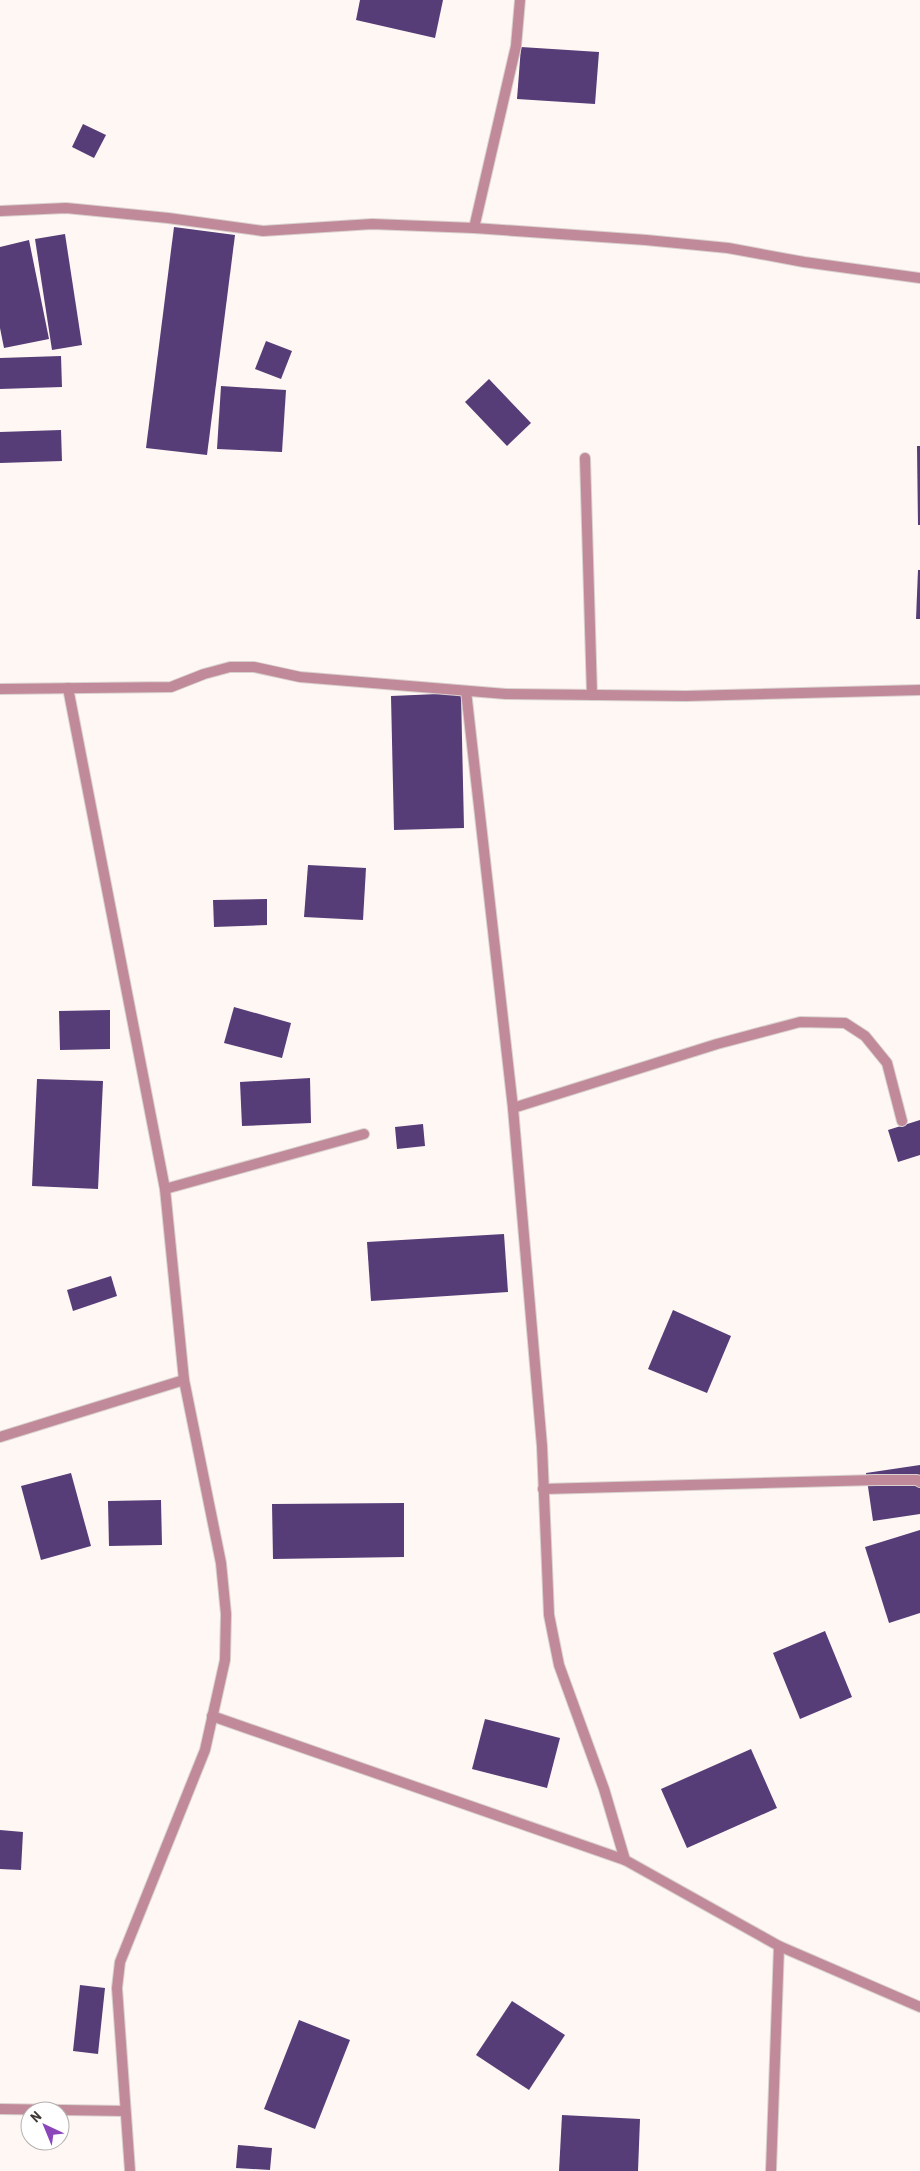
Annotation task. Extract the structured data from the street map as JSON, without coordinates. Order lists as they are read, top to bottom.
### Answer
{
  "north": "top left"
}
